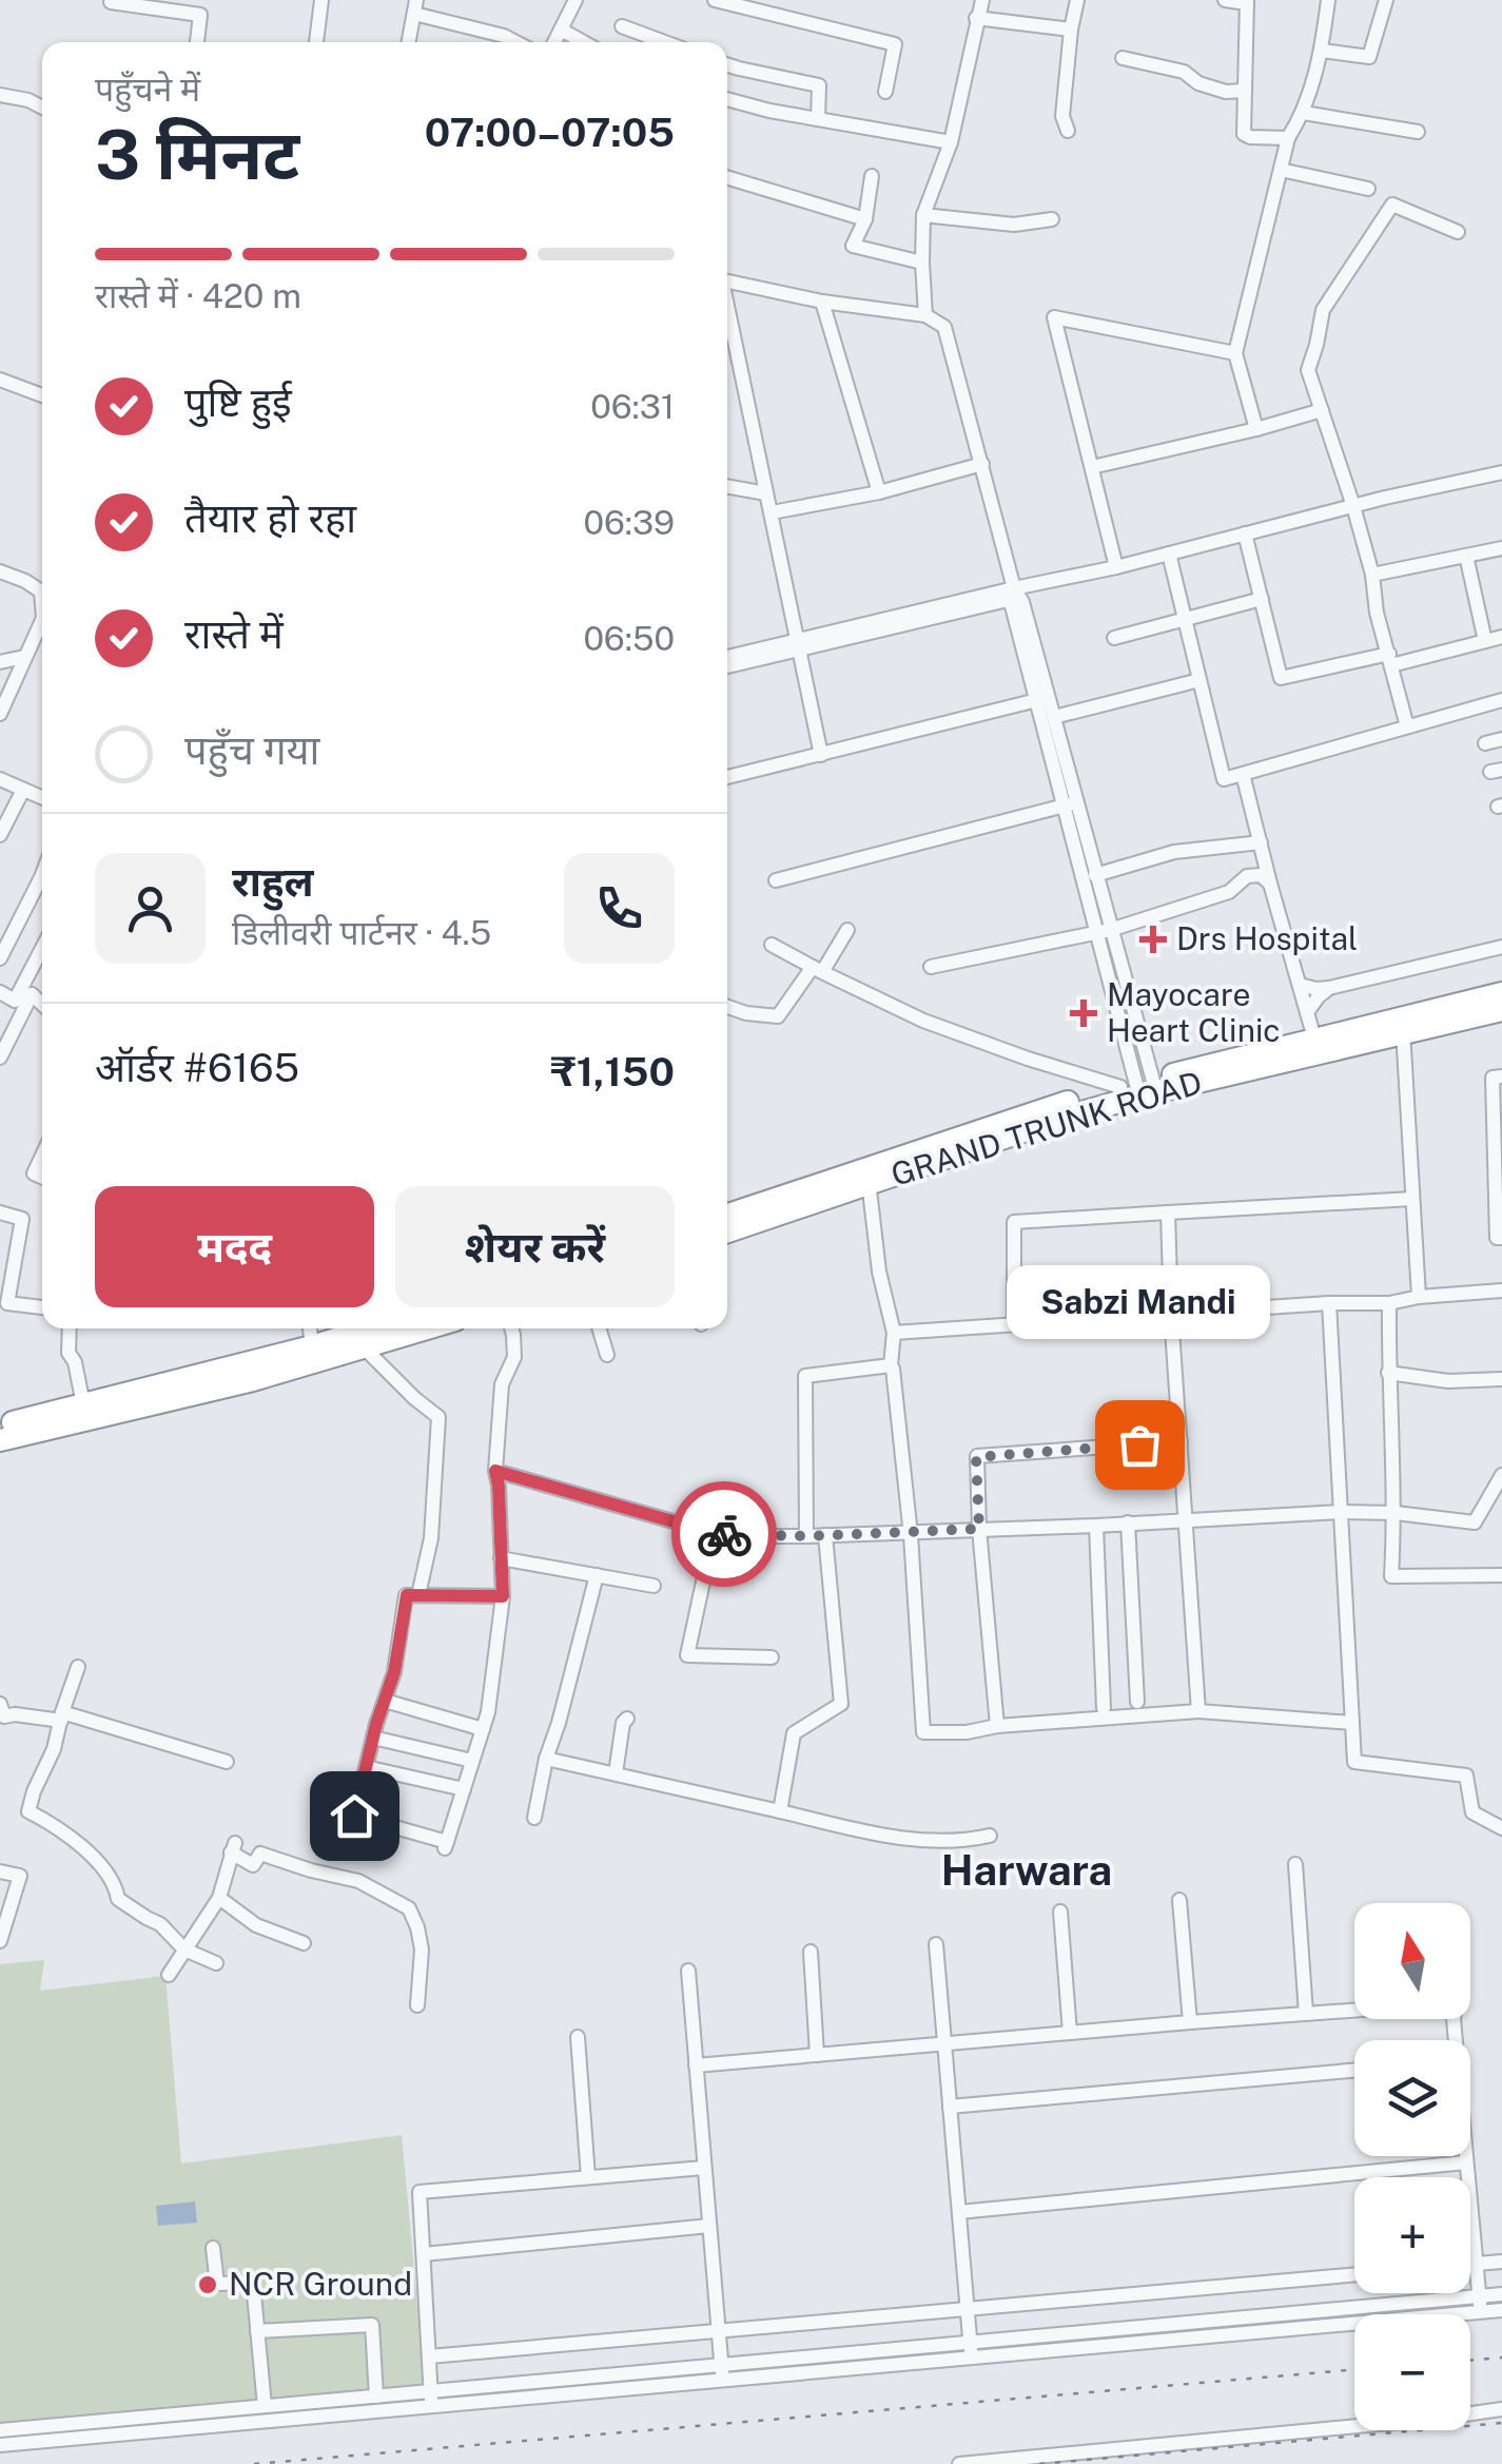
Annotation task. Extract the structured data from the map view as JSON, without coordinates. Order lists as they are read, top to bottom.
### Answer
{
  "streets": {
    "highway": ["GRAND TRUNK ROAD"]
  },
  "districts": ["Harwara"],
  "places": {
    "health": ["Drs Hospital", "Mayocare Heart Clinic"],
    "other": ["Sabzi Mandi", "NCR Ground"]
  },
  "north": "top",
  "page": {
    "heading": ["3 मिनट", "पहुँचने में", "07:00–07:05"],
    "panel": [
      "राहुल",
      "डिलीवरी पार्टनर · 4.5",
      "ऑर्डर #6165",
      "₹1,150"
    ],
    "bar": "रास्ते में · 420 m",
    "list": [
      ["पुष्टि हुई", "06:31"],
      ["तैयार हो रहा", "06:39"],
      ["रास्ते में", "06:50"],
      "पहुँच गया"
    ],
    "buttons": ["मदद", "शेयर करें"],
    "bubble": "Sabzi Mandi",
    "map_buttons": ["+", "−"]
  }
}
